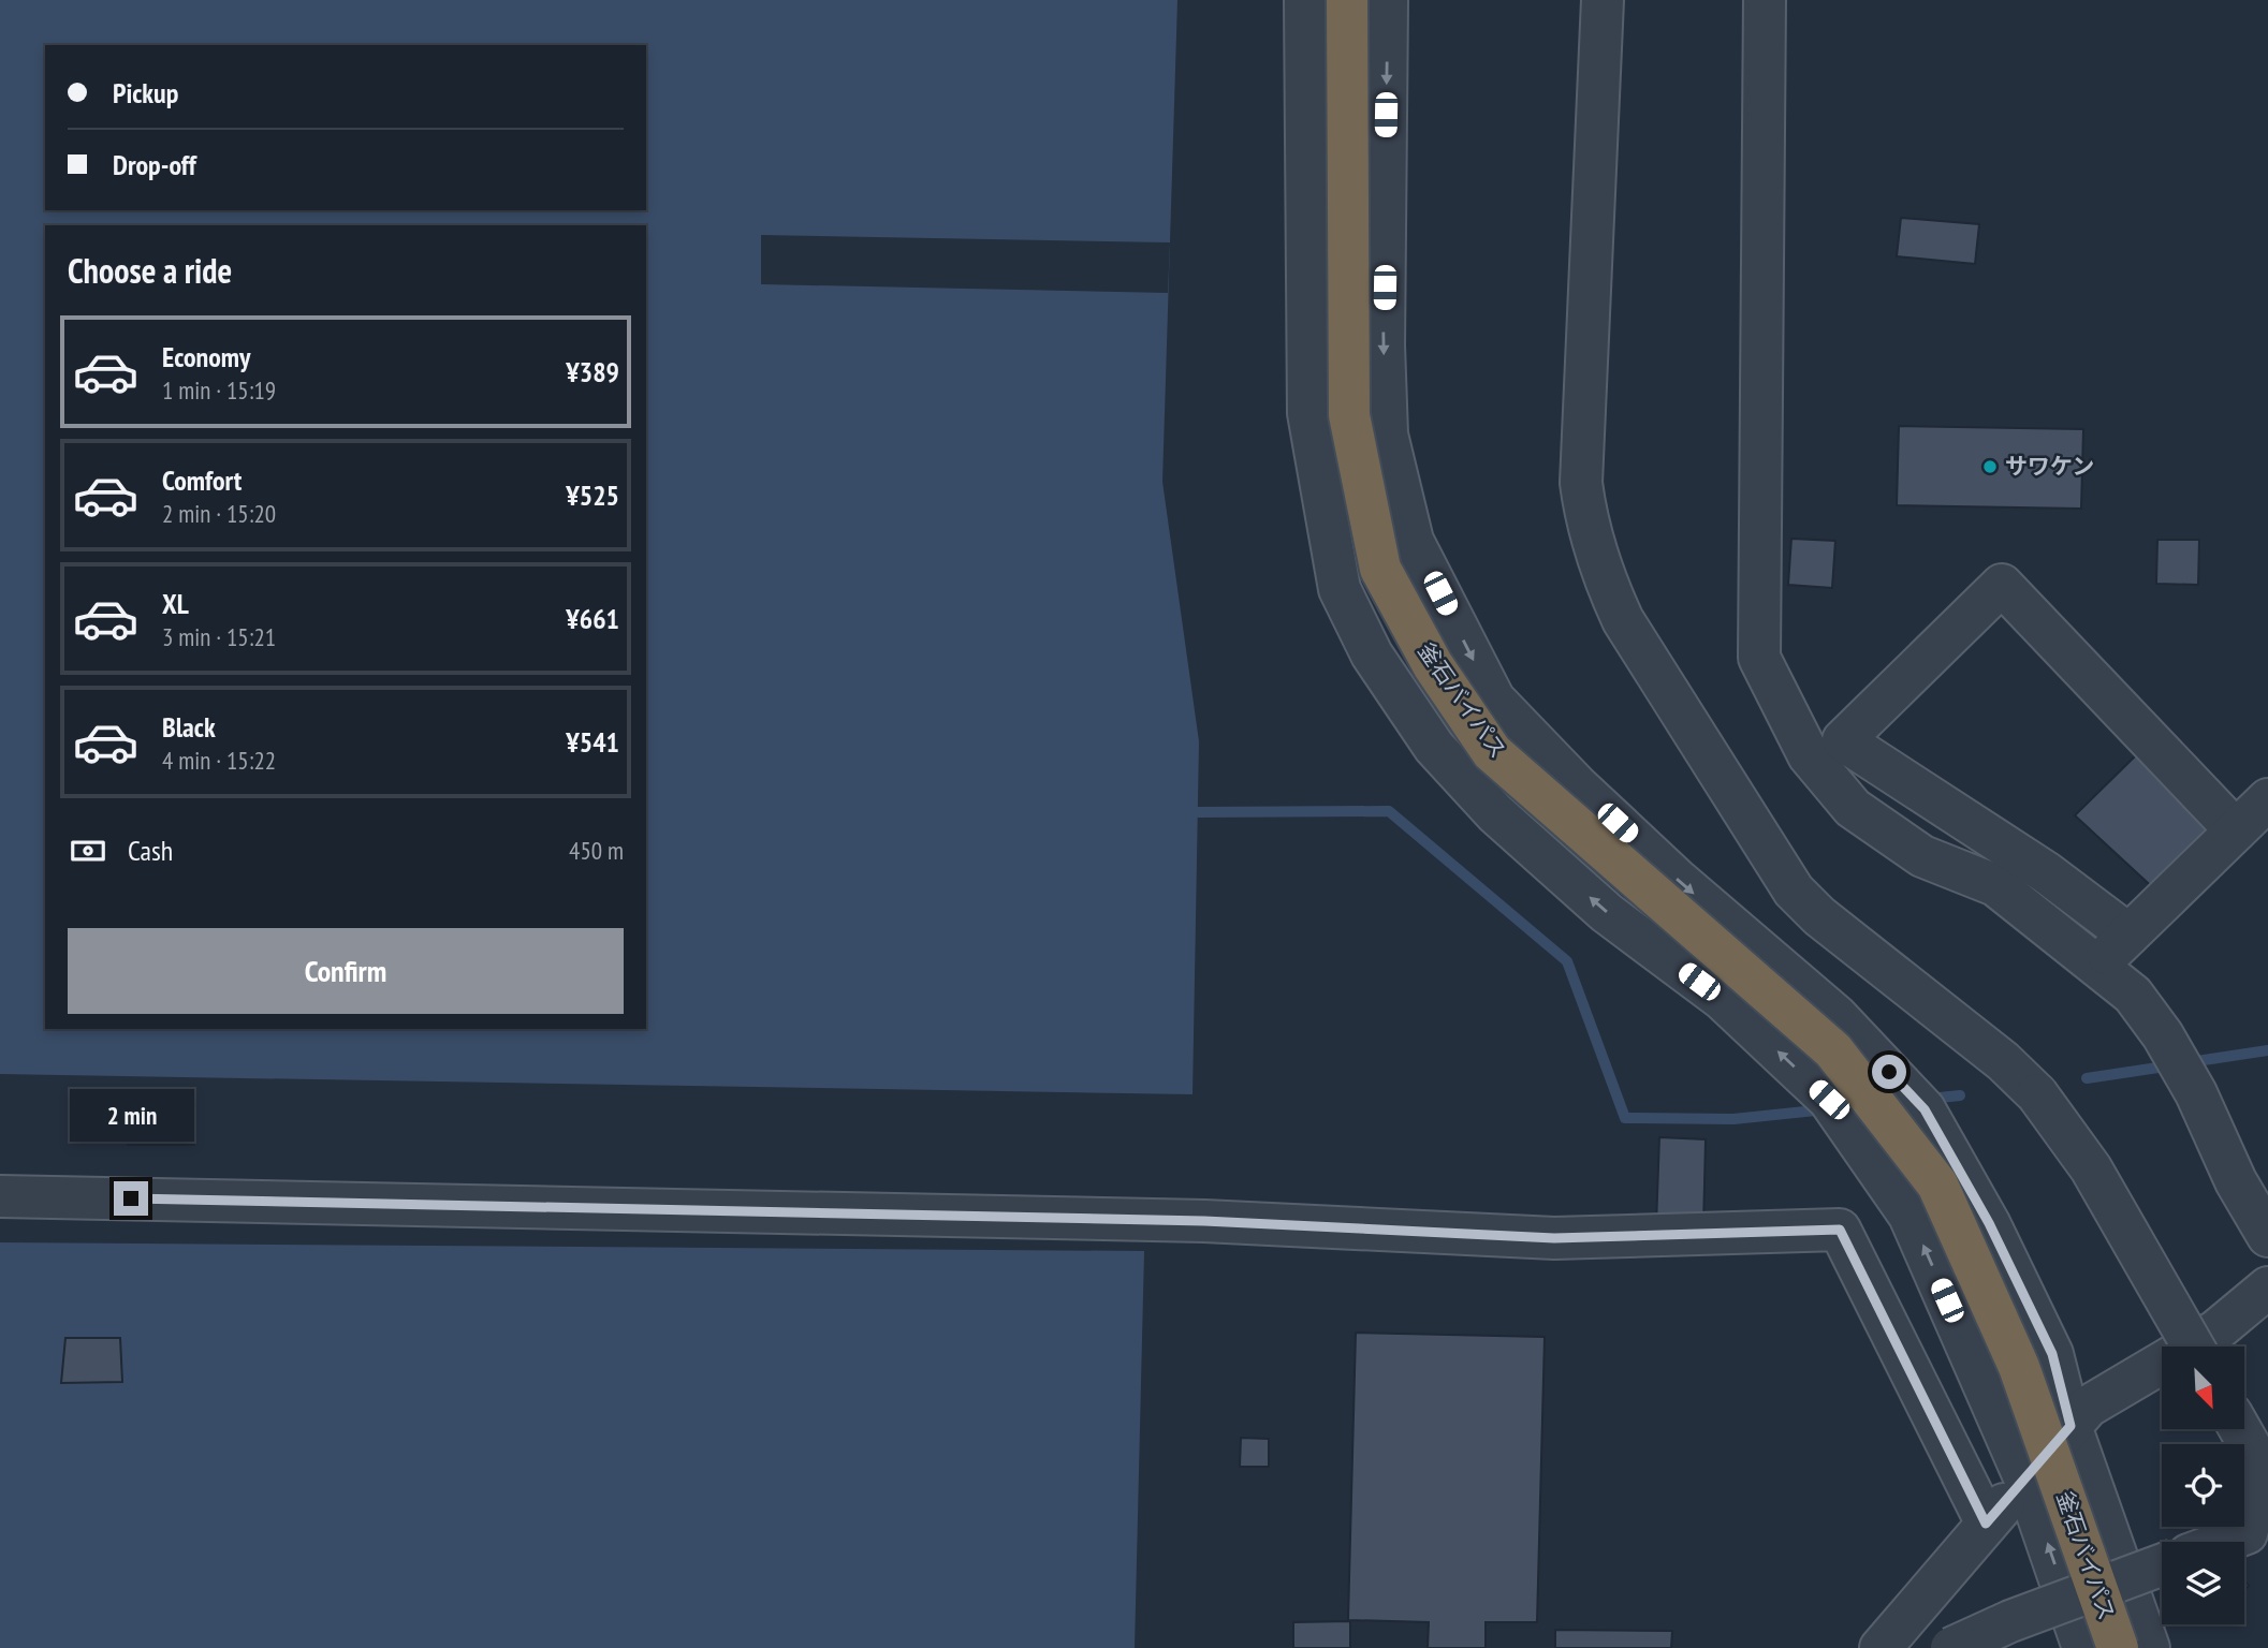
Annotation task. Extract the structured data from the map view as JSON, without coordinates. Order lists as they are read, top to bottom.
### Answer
{
  "streets": {
    "highway": ["釜石バイパス"]
  },
  "places": ["サワケン"],
  "north": "bottom right",
  "page": {
    "banner": ["Pickup", "Drop-off"],
    "heading": "Choose a ride",
    "list": [
      {
        "name": "Economy",
        "note": "1 min · 15:19",
        "value": "¥389"
      },
      {
        "name": "Comfort",
        "note": "2 min · 15:20",
        "value": "¥525"
      },
      {
        "name": "XL",
        "note": "3 min · 15:21",
        "value": "¥661"
      },
      {
        "name": "Black",
        "note": "4 min · 15:22",
        "value": "¥541"
      }
    ],
    "pay": ["Cash", "450 m"],
    "buttons": "Confirm",
    "bubble": "2 min"
  }
}
